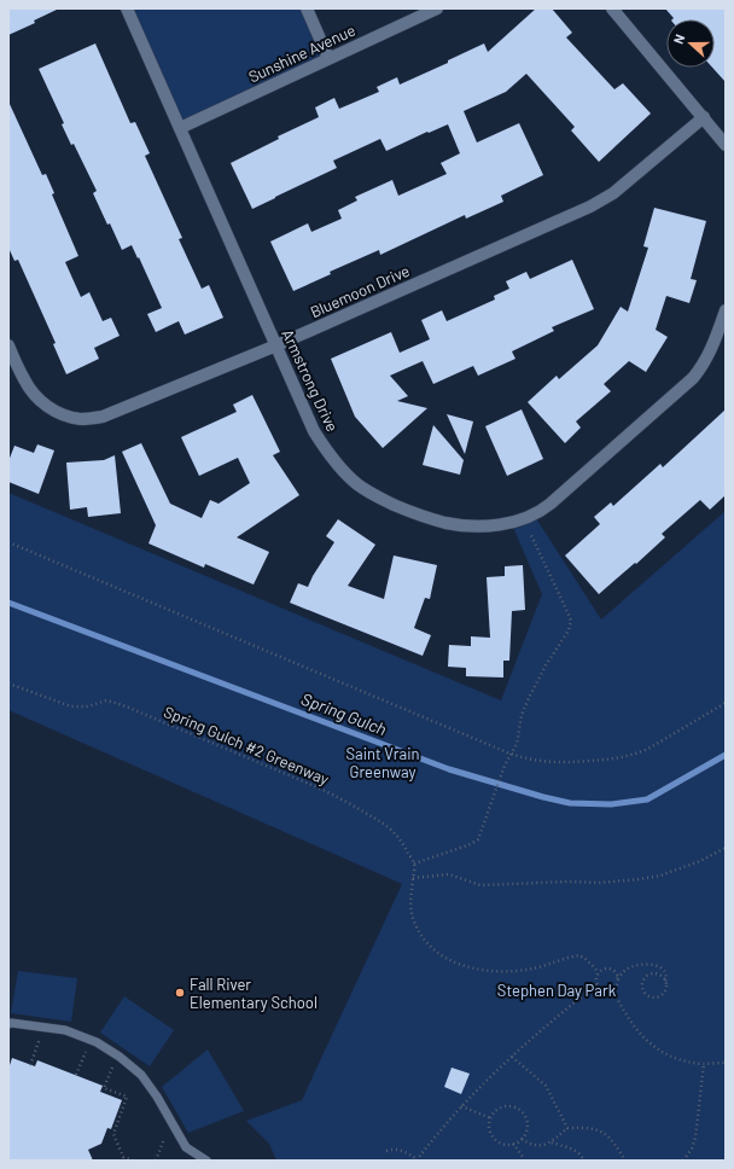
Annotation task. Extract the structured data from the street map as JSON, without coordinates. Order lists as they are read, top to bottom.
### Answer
{
  "streets": {
    "street": ["Sunshine Avenue", "Bluemoon Drive", "Armstrong Drive"],
    "path": ["Spring Gulch #2 Greenway"]
  },
  "crossings": [
    ["Sunshine Avenue", "Armstrong Drive"],
    ["Bluemoon Drive", "Armstrong Drive"]
  ],
  "water": ["Spring Gulch"],
  "parks": ["Saint Vrain Greenway", "Stephen Day Park"],
  "places": ["Fall River Elementary School"],
  "north": "left"
}
